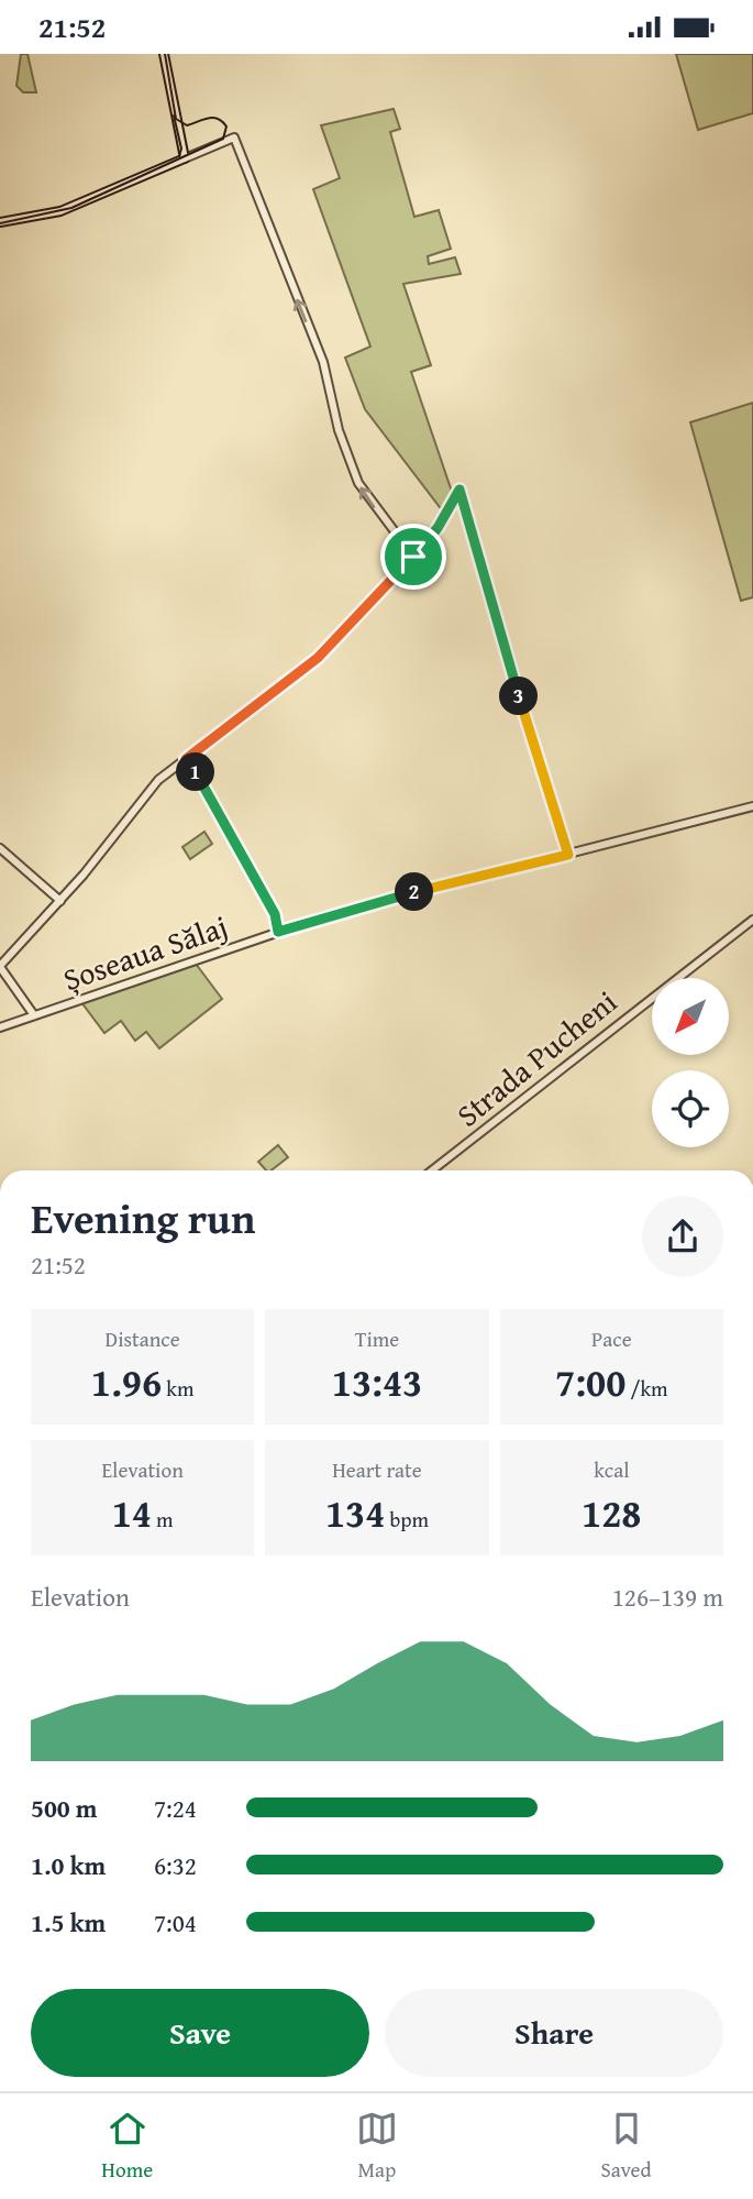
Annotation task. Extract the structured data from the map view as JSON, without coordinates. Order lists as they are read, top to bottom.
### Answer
{
  "streets": {
    "street": ["Șoseaua Sălaj", "Strada Pucheni"]
  },
  "north": "bottom left",
  "page": {
    "status": "21:52",
    "pins": ["3", "1", "2"],
    "heading": ["Evening run", "21:52"],
    "stats": [
      ["Distance", "1.96 km"],
      ["Time", "13:43"],
      ["Pace", "7:00 /km"],
      ["Elevation", "14 m"],
      ["Heart rate", "134 bpm"],
      ["kcal", "128"]
    ],
    "chart": ["Elevation", "126–139 m"],
    "list": [
      {
        "name": "500 m",
        "note": "7:24"
      },
      {
        "name": "1.0 km",
        "note": "6:32"
      },
      {
        "name": "1.5 km",
        "note": "7:04"
      }
    ],
    "buttons": ["Save", "Share"],
    "tabs": ["Home", "Map", "Saved"]
  }
}
